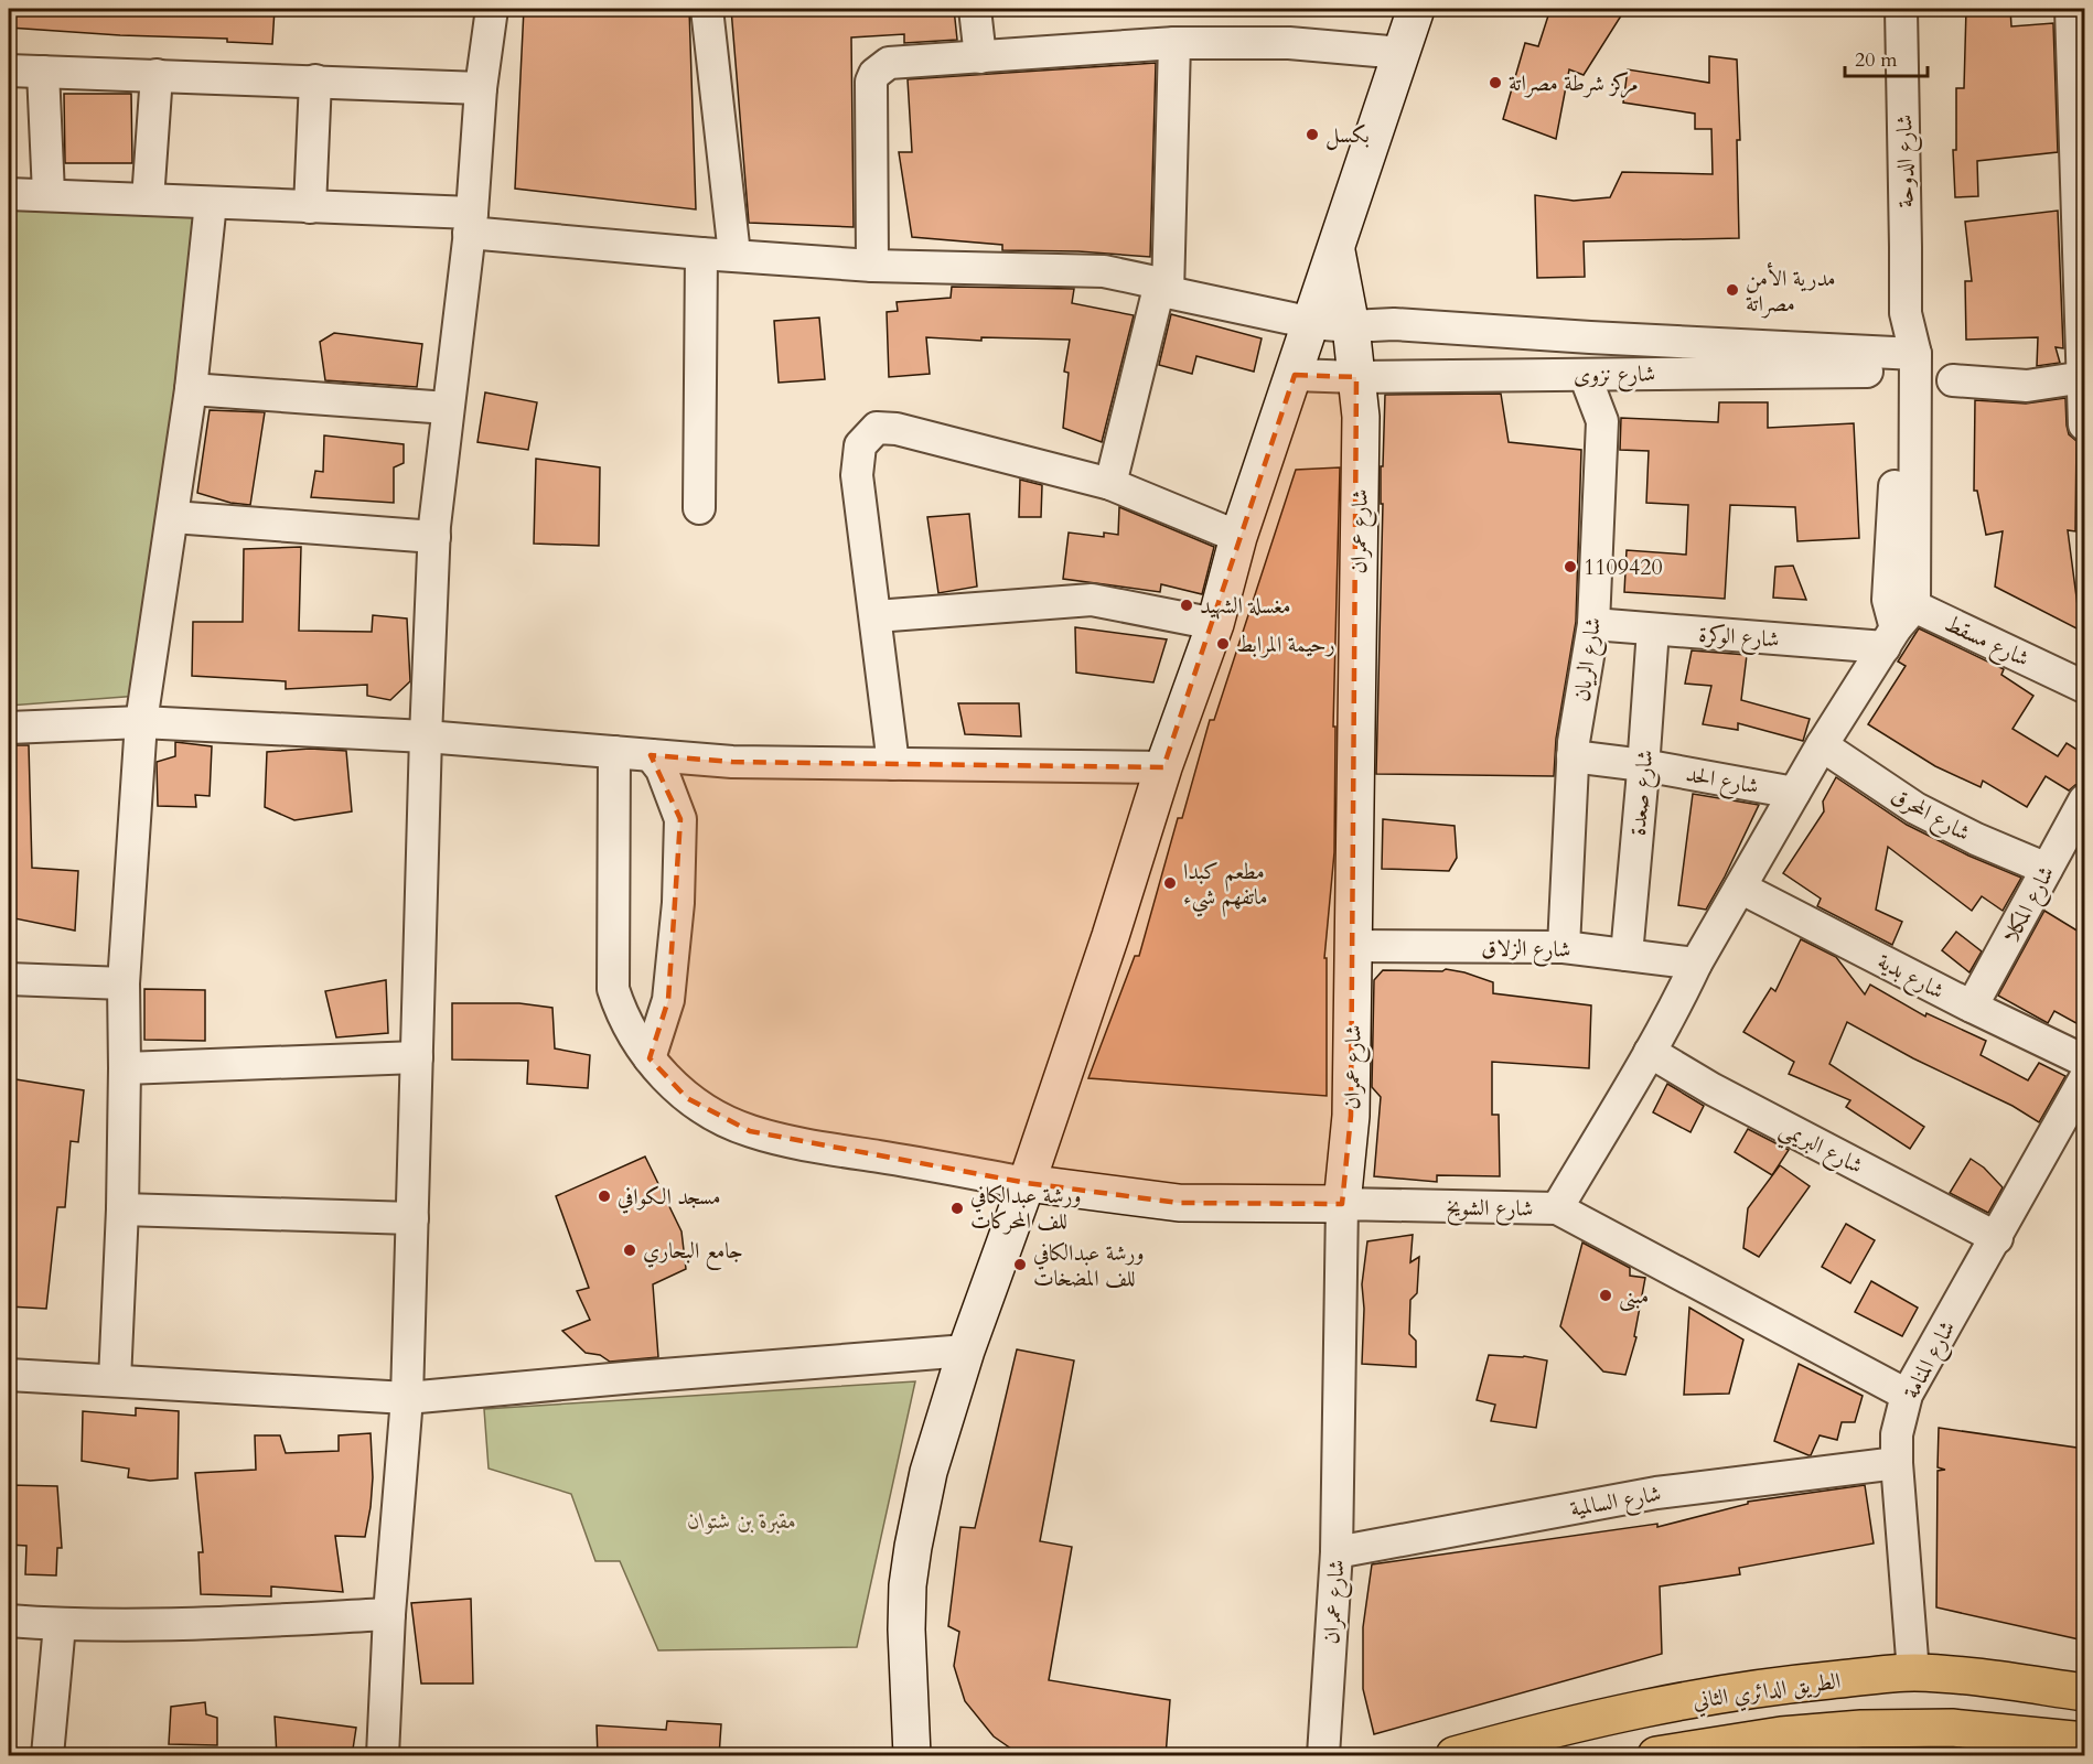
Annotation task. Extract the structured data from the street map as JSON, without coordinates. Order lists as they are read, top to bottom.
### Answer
{
  "streets": {
    "main road": ["شارع عمران", "شارع الشويخ", "الطريق الدائري الثاني"],
    "street": [
      "شارع الدوحة",
      "شارع نزوى",
      "شارع الوكرة",
      "شارع مسقط",
      "شارع الريان",
      "شارع الحد",
      "شارع صعدة",
      "شارع المحرق",
      "شارع المكلا",
      "شارع الزلاق",
      "شارع بدية",
      "شارع البريمي",
      "شارع المنامة",
      "شارع السالمية"
    ]
  },
  "crossings": [
    ["شارع الدوحة", "شارع نزوى"],
    ["شارع نزوى", "شارع عمران"],
    ["شارع نزوى", "شارع الريان"],
    ["شارع عمران", "شارع الزلاق"],
    ["شارع عمران", "شارع الشويخ"],
    ["شارع عمران", "شارع السالمية"],
    ["شارع الوكرة", "شارع مسقط"],
    ["شارع الوكرة", "شارع الريان"],
    ["شارع الوكرة", "شارع صعدة"],
    ["شارع الريان", "شارع الحد"],
    ["شارع الريان", "شارع الزلاق"],
    ["شارع الحد", "شارع صعدة"],
    ["شارع صعدة", "شارع الزلاق"],
    ["شارع المحرق", "شارع المكلا"],
    ["شارع المكلا", "شارع بدية"],
    ["شارع البريمي", "شارع المنامة"],
    ["شارع الشويخ", "شارع المنامة"],
    ["شارع المنامة", "شارع السالمية"],
    ["شارع المنامة", "الطريق الدائري الثاني"]
  ],
  "parks": ["مقبرة بن شتوان"],
  "places": [
    "مركز شرطة مصراتة",
    "بكسل",
    "مدرية الأمن مصراتة",
    "1109420",
    "مغسلة الشهيد",
    "رحيمة المرابط",
    "مطعم كبدا ماتفهم شيء",
    "مسجد الكوافي",
    "ورشة عبدالكافي للف المحركات",
    "جامع البحاري",
    "ورشة عبدالكافي للف المضخات",
    "مبنى"
  ],
  "scale_bar": "20 m"
}
